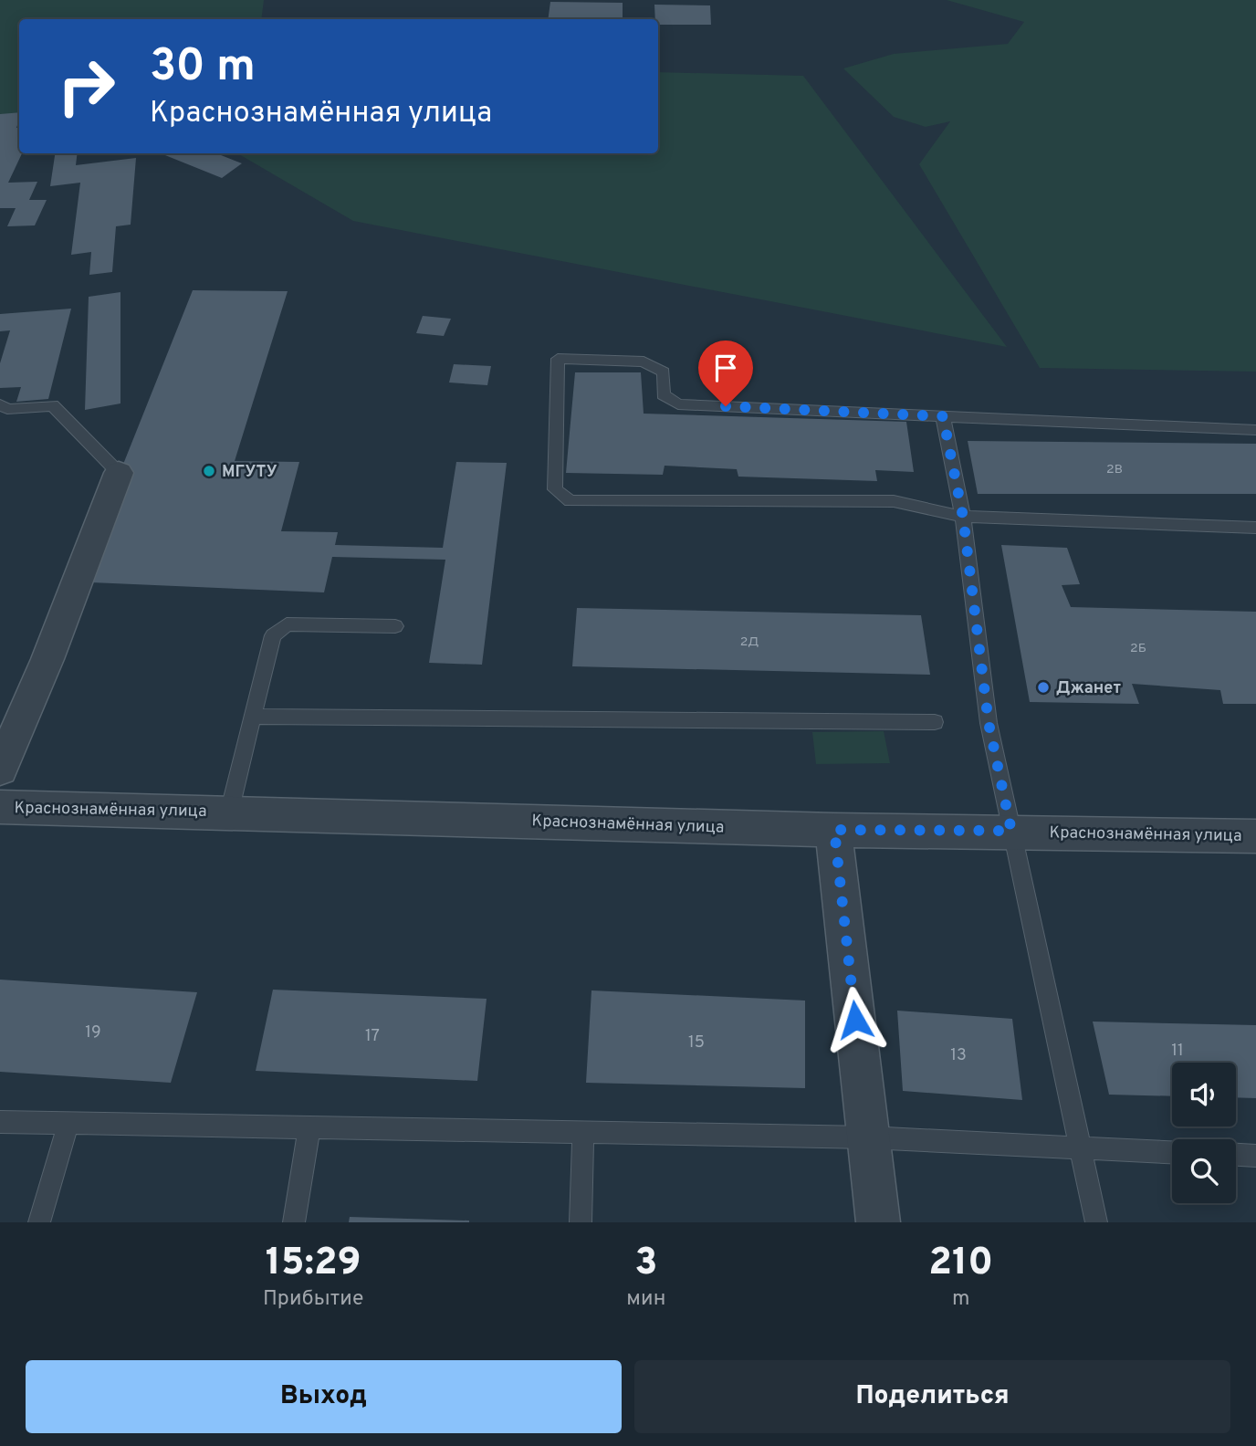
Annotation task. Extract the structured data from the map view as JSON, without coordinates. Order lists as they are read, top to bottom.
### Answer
{
  "streets": {
    "street": ["Краснознамённая улица"]
  },
  "places": ["МГУТУ", "Джанет"],
  "house_numbers": [
    "2В",
    "2Д",
    "2Б",
    "19",
    "17",
    "15",
    "11",
    "13"
  ],
  "page": {
    "turn": ["30 m", "Краснознамённая улица"],
    "eta": [
      "15:29",
      "Прибытие",
      "3",
      "мин",
      "210",
      "m"
    ],
    "buttons": ["Выход", "Поделиться"]
  }
}
